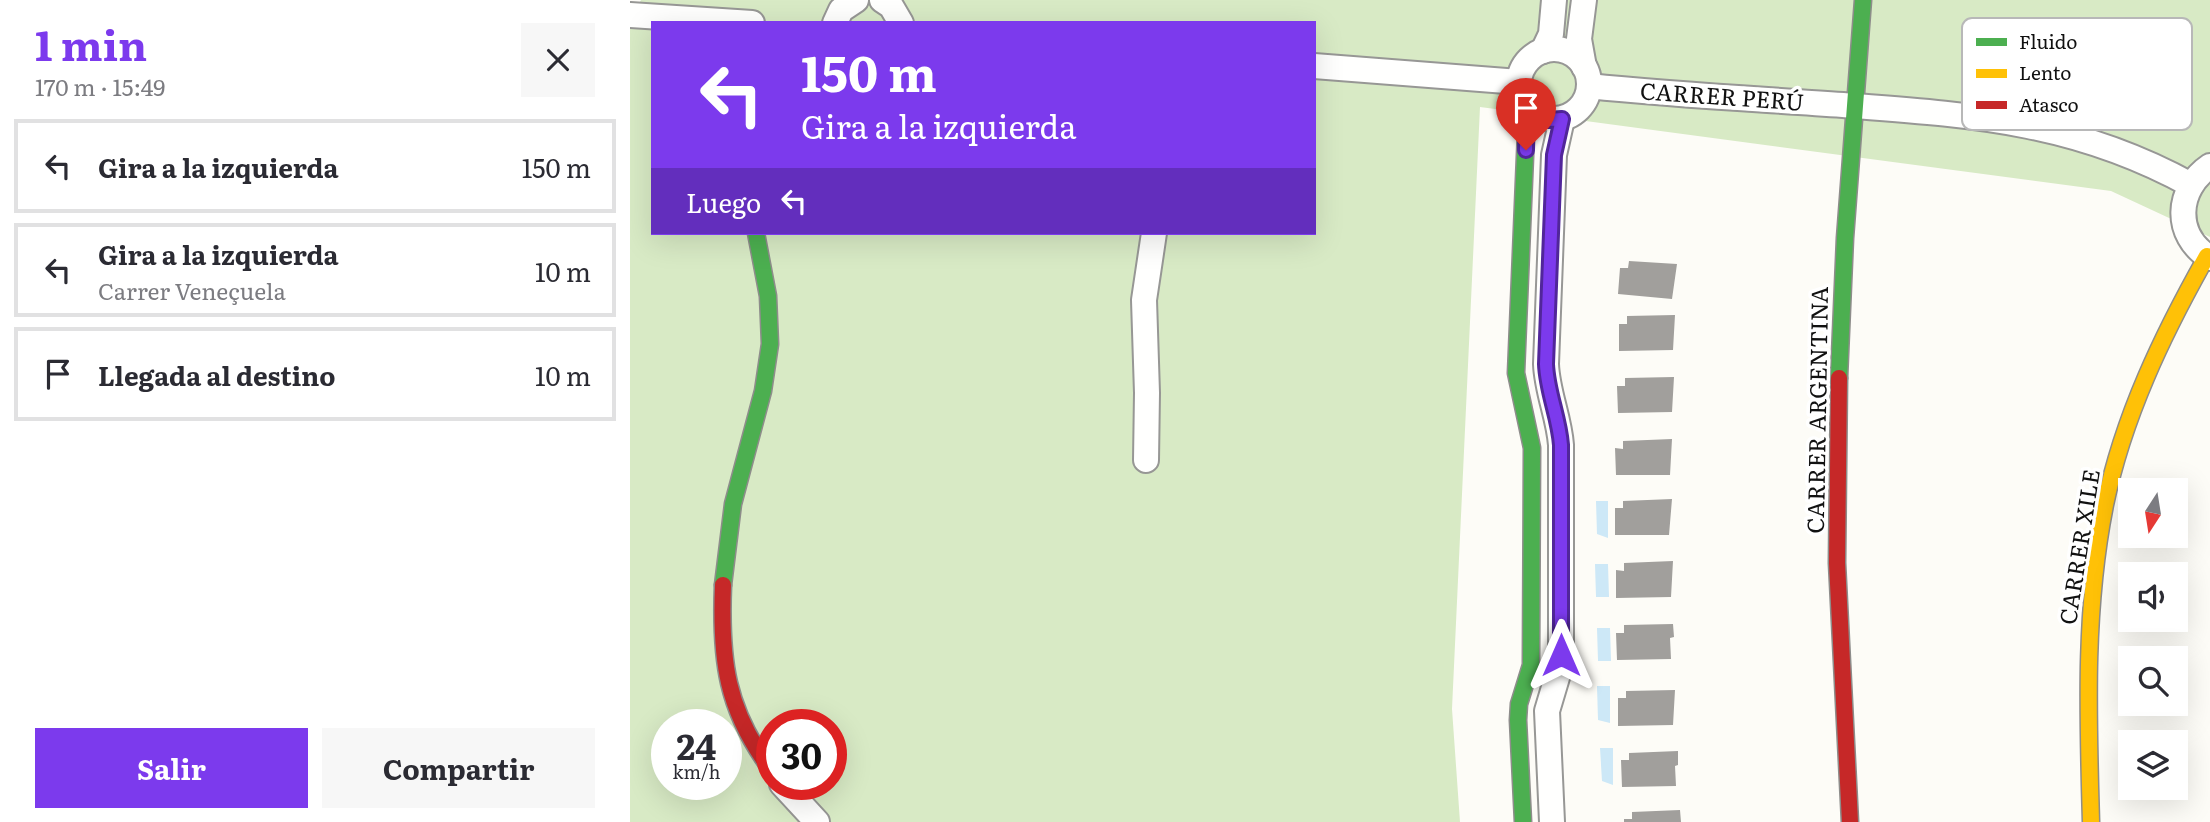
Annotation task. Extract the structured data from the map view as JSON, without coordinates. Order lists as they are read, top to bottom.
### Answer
{
  "streets": {
    "street": ["CARRER PERÚ", "CARRER ARGENTINA", "CARRER XILE"]
  },
  "crossings": [
    ["CARRER PERÚ", "CARRER ARGENTINA"]
  ],
  "legend": ["Fluido", "Lento", "Atasco"],
  "north": "bottom",
  "page": {
    "heading": ["1 min", "170 m · 15:49"],
    "turn": ["150 m", "Gira a la izquierda"],
    "list": [
      {
        "name": "Gira a la izquierda",
        "value": "150 m"
      },
      {
        "name": "Gira a la izquierda",
        "note": "Carrer Veneçuela",
        "value": "10 m"
      },
      {
        "name": "Llegada al destino",
        "value": "10 m"
      }
    ],
    "then": "Luego",
    "speed": "24 km/h",
    "limit": "30",
    "buttons": ["Salir", "Compartir"]
  }
}
